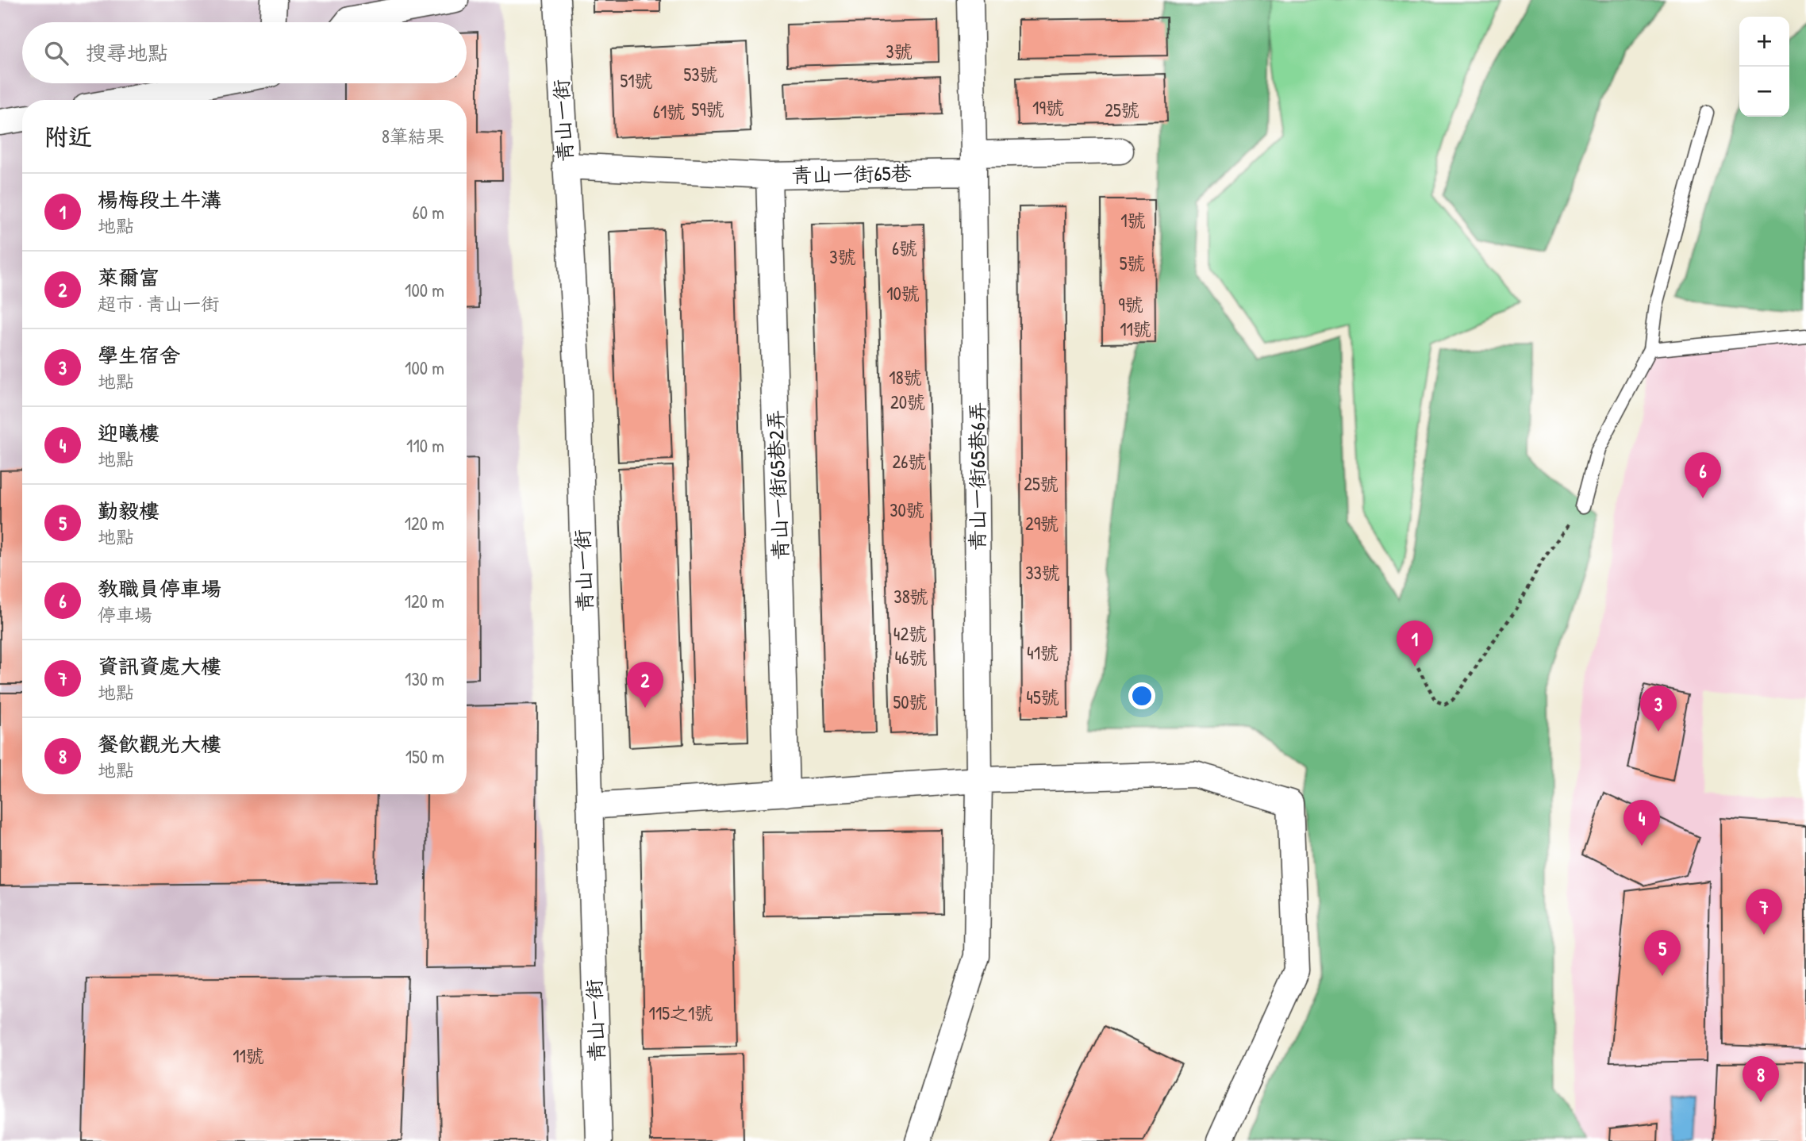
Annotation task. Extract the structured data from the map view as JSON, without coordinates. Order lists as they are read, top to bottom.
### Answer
{
  "streets": {
    "street": [
      "青山一街",
      "青山一街65巷",
      "青山一街65巷6弄",
      "青山一街65巷2弄"
    ]
  },
  "crossings": [
    ["青山一街", "青山一街65巷"],
    ["青山一街65巷", "青山一街65巷6弄"],
    ["青山一街65巷", "青山一街65巷2弄"]
  ],
  "house_numbers": [
    "3號",
    "53號",
    "51號",
    "19號",
    "59號",
    "25號",
    "61號",
    "1號",
    "6號",
    "3號",
    "5號",
    "10號",
    "9號",
    "11號",
    "18號",
    "20號",
    "26號",
    "25號",
    "30號",
    "29號",
    "33號",
    "38號",
    "42號",
    "41號",
    "46號",
    "45號",
    "50號",
    "115之1號",
    "11號"
  ],
  "page": {
    "map_buttons": ["+", "−"],
    "search": "搜尋地點",
    "heading": ["附近", "8筆結果"],
    "list": [
      {
        "mark": "1",
        "name": "楊梅段土牛溝",
        "note": "地點",
        "value": "60 m"
      },
      {
        "mark": "2",
        "name": "萊爾富",
        "note": "超市 · 青山一街",
        "value": "100 m"
      },
      {
        "mark": "3",
        "name": "學生宿舍",
        "note": "地點",
        "value": "100 m"
      },
      {
        "mark": "4",
        "name": "迎曦樓",
        "note": "地點",
        "value": "110 m"
      },
      {
        "mark": "5",
        "name": "勤毅樓",
        "note": "地點",
        "value": "120 m"
      },
      {
        "mark": "6",
        "name": "教職員停車場",
        "note": "停車場",
        "value": "120 m"
      },
      {
        "mark": "7",
        "name": "資訊資處大樓",
        "note": "地點",
        "value": "130 m"
      },
      {
        "mark": "8",
        "name": "餐飲觀光大樓",
        "note": "地點",
        "value": "150 m"
      }
    ],
    "pins": [
      "6",
      "1",
      "2",
      "3",
      "4",
      "7",
      "5",
      "8"
    ]
  }
}
